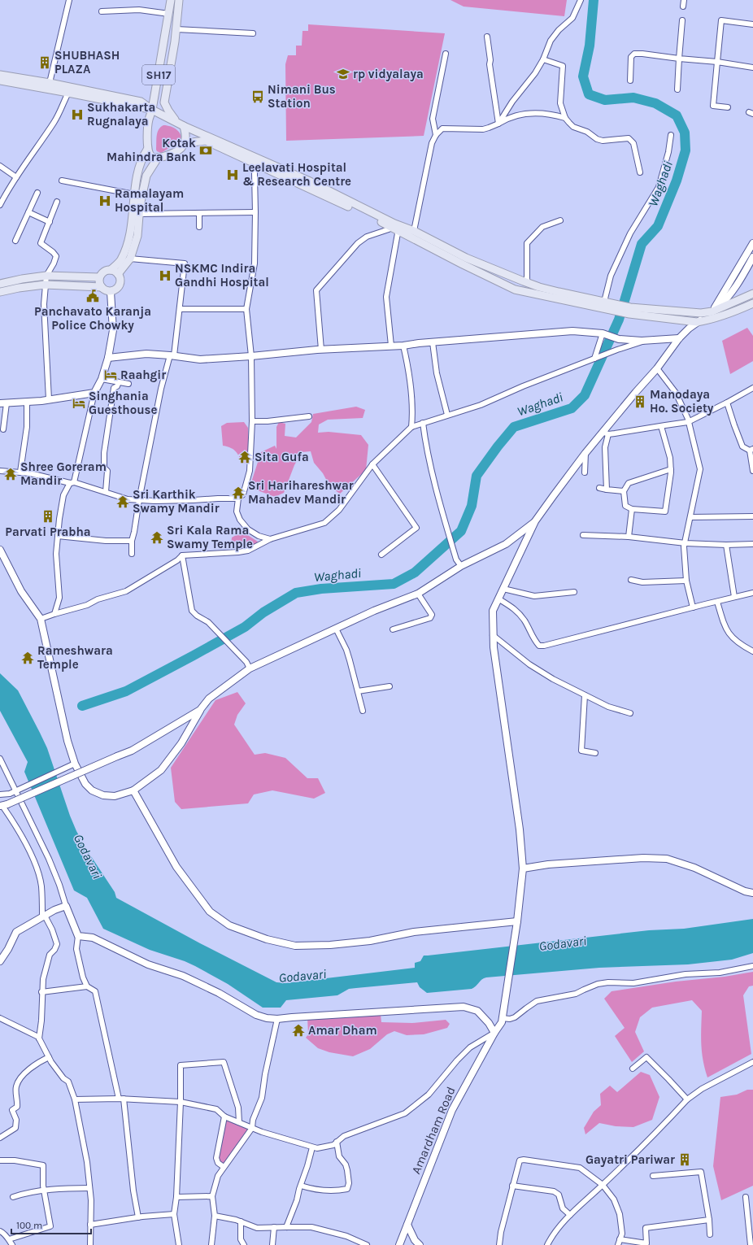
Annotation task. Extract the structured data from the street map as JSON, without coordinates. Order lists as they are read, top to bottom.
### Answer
{
  "streets": {
    "main road": ["SH17"],
    "street": ["Amardham Road"]
  },
  "water": ["Waghadi", "Godavari"],
  "places": {
    "building": [
      "SHUBHASH PLAZA",
      "Manodaya Ho. Society",
      "Parvati Prabha",
      "Gayatri Pariwar"
    ],
    "school or university": ["rp vidyalaya"],
    "bus stop": ["Nimani Bus Station"],
    "hospital": [
      "Sukhakarta Rugnalaya",
      "Leelavati Hospital & Research Centre",
      "Ramalayam Hospital",
      "NSKMC Indira Gandhi Hospital"
    ],
    "bank": ["Kotak Mahindra Bank"],
    "public building": ["Panchavato Karanja Police Chowky"],
    "hotel": ["Raahgir", "Singhania Guesthouse"],
    "temple": [
      "Sita Gufa",
      "Shree Goreram Mandir",
      "Sri Harihareshwar Mahadev Mandir",
      "Sri Karthik Swamy Mandir",
      "Sri Kala Rama Swamy Temple",
      "Rameshwara Temple",
      "Amar Dham"
    ]
  },
  "scale_bar": "100 m"
}
